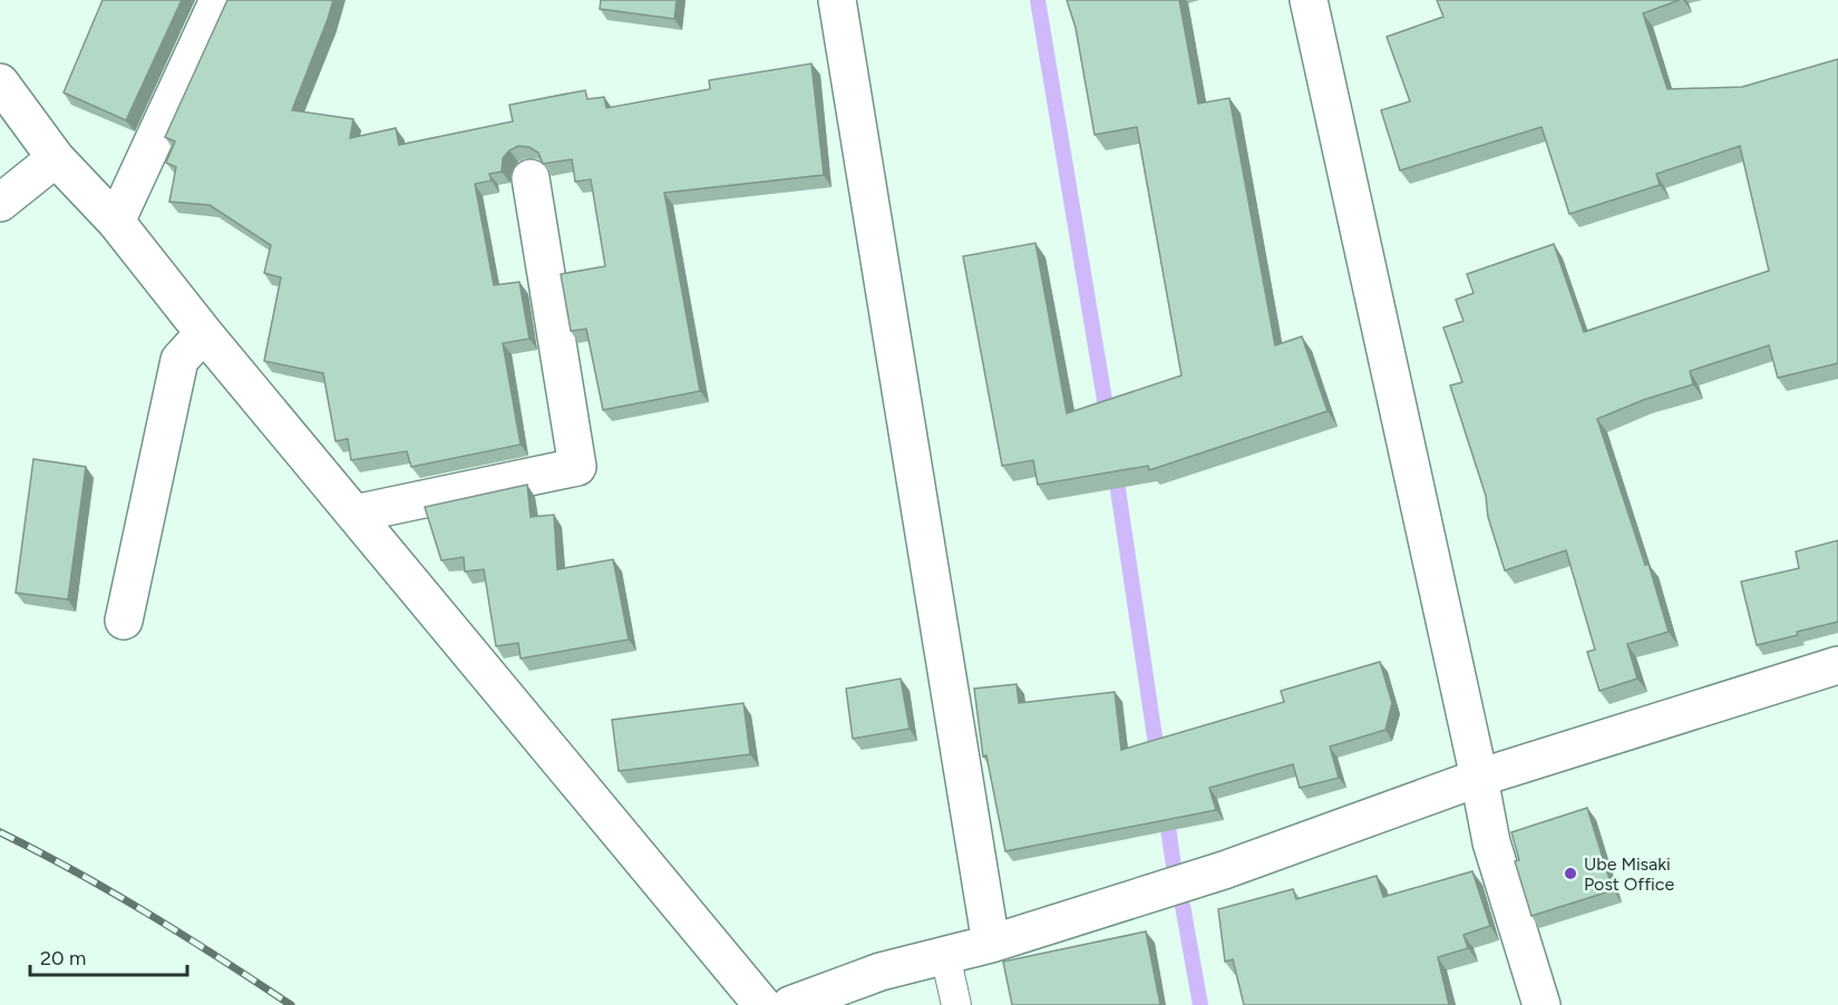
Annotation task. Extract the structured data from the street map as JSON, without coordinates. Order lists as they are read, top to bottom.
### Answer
{
  "places": ["Ube Misaki Post Office"],
  "scale_bar": "20 m"
}
